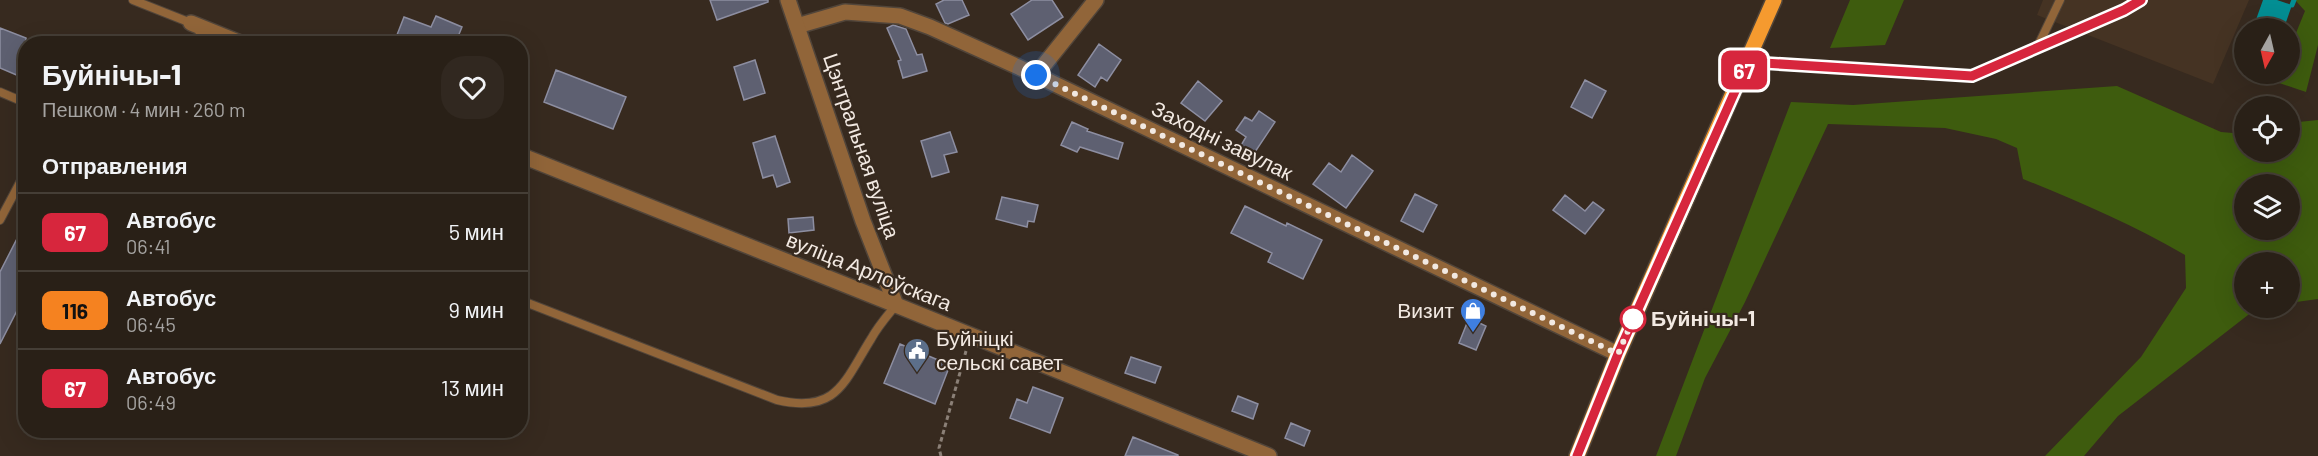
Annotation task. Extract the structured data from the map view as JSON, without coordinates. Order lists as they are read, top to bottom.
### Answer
{
  "streets": {
    "street": ["Заходні завулак", "Цэнтральная вуліца", "вуліца Арлоўскага"]
  },
  "crossings": [
    ["Заходні завулак", "Цэнтральная вуліца"],
    ["Цэнтральная вуліца", "вуліца Арлоўскага"]
  ],
  "places": {
    "other": ["Буйнічы-1"],
    "shop": ["Визит"],
    "public building": ["Буйніцкі сельскі савет"]
  },
  "lines": ["bus line 67"],
  "north": "bottom",
  "page": {
    "on_map": "67",
    "map_buttons": "+",
    "heading": [
      ["Буйнічы-1", "Пешком · 4 мин · 260 m"],
      "Отправления"
    ],
    "list": [
      {
        "mark": "67",
        "name": "Автобус",
        "note": "06:41",
        "value": "5 мин"
      },
      {
        "mark": "116",
        "name": "Автобус",
        "note": "06:45",
        "value": "9 мин"
      },
      {
        "mark": "67",
        "name": "Автобус",
        "note": "06:49",
        "value": "13 мин"
      }
    ]
  }
}
